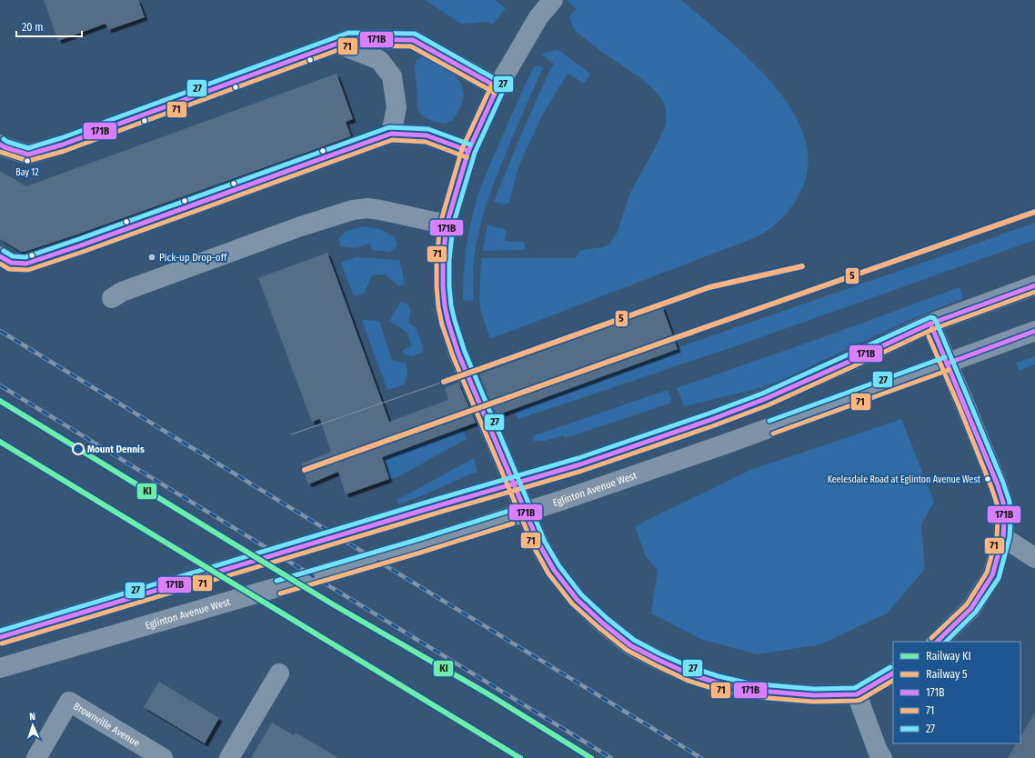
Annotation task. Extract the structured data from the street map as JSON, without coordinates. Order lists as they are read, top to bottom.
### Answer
{
  "streets": {
    "main road": ["Eglinton Avenue West"],
    "street": ["Brownville Avenue"]
  },
  "places": [
    "Bay 12",
    "Pick-up Drop-off",
    "Mount Dennis",
    "Keelesdale Road at Eglinton Avenue West"
  ],
  "lines": [
    "transit line 27",
    "transit line 171B",
    "transit line 71",
    "rail line 5",
    "rail line KI"
  ],
  "legend": [
    "Railway KI",
    "Railway 5",
    "171B",
    "71",
    "27"
  ],
  "scale_bar": "20 m",
  "north": "top"
}
